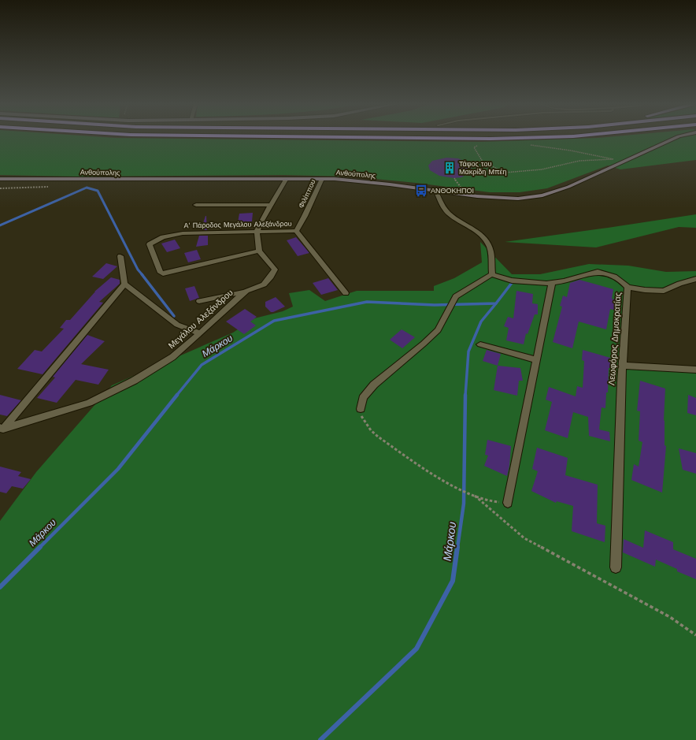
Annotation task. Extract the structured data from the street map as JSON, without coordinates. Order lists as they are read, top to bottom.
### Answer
{
  "streets": {
    "street": [
      "Ανθούπολης",
      "Φιλίππου",
      "Α' Πάροδος Μεγάλου Αλεξάνδρου",
      "Μεγάλου Αλεξάνδρου",
      "Λεωφόρος Δημοκρατίας"
    ]
  },
  "crossings": [
    ["Ανθούπολης", "Φιλίππου"],
    ["Φιλίππου", "Α' Πάροδος Μεγάλου Αλεξάνδρου"],
    ["Α' Πάροδος Μεγάλου Αλεξάνδρου", "Μεγάλου Αλεξάνδρου"]
  ],
  "water": ["Μάρκου"],
  "places": {
    "building": ["Τάφος του Μακρίδη Μπέη"],
    "bus stop": ["ΑΝΘΟΚΗΠΟΙ"]
  }
}
